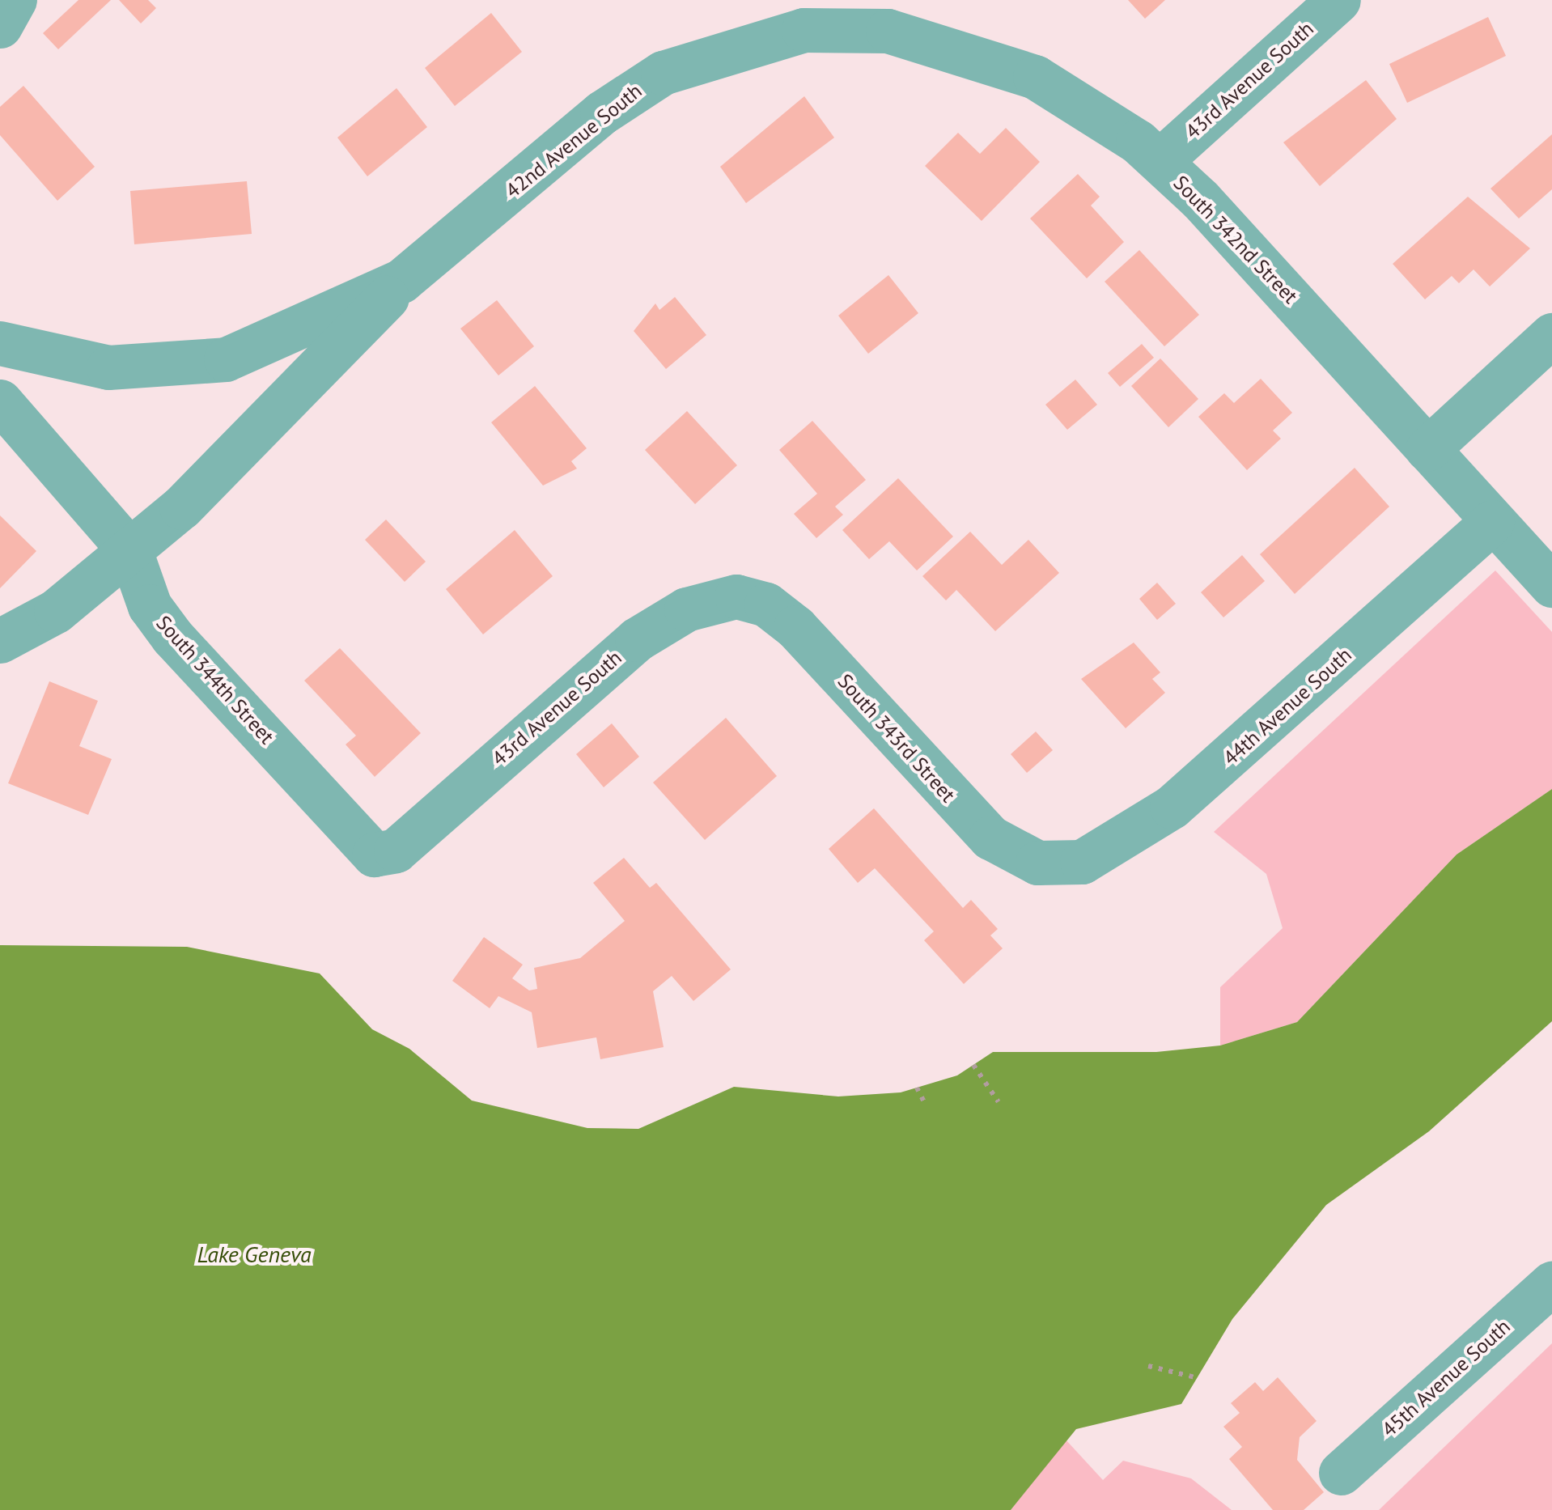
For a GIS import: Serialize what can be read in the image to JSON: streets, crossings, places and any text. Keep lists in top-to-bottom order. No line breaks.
{"streets":{"street":["43rd Avenue South","42nd Avenue South","South 342nd Street","South 344th Street","44th Avenue South","South 343rd Street","45th Avenue South"]},"crossings":[["43rd Avenue South","South 342nd Street"],["43rd Avenue South","South 344th Street"],["43rd Avenue South","South 343rd Street"],["42nd Avenue South","South 342nd Street"],["42nd Avenue South","South 344th Street"],["South 342nd Street","44th Avenue South"],["44th Avenue South","South 343rd Street"]],"water":["Lake Geneva"]}
